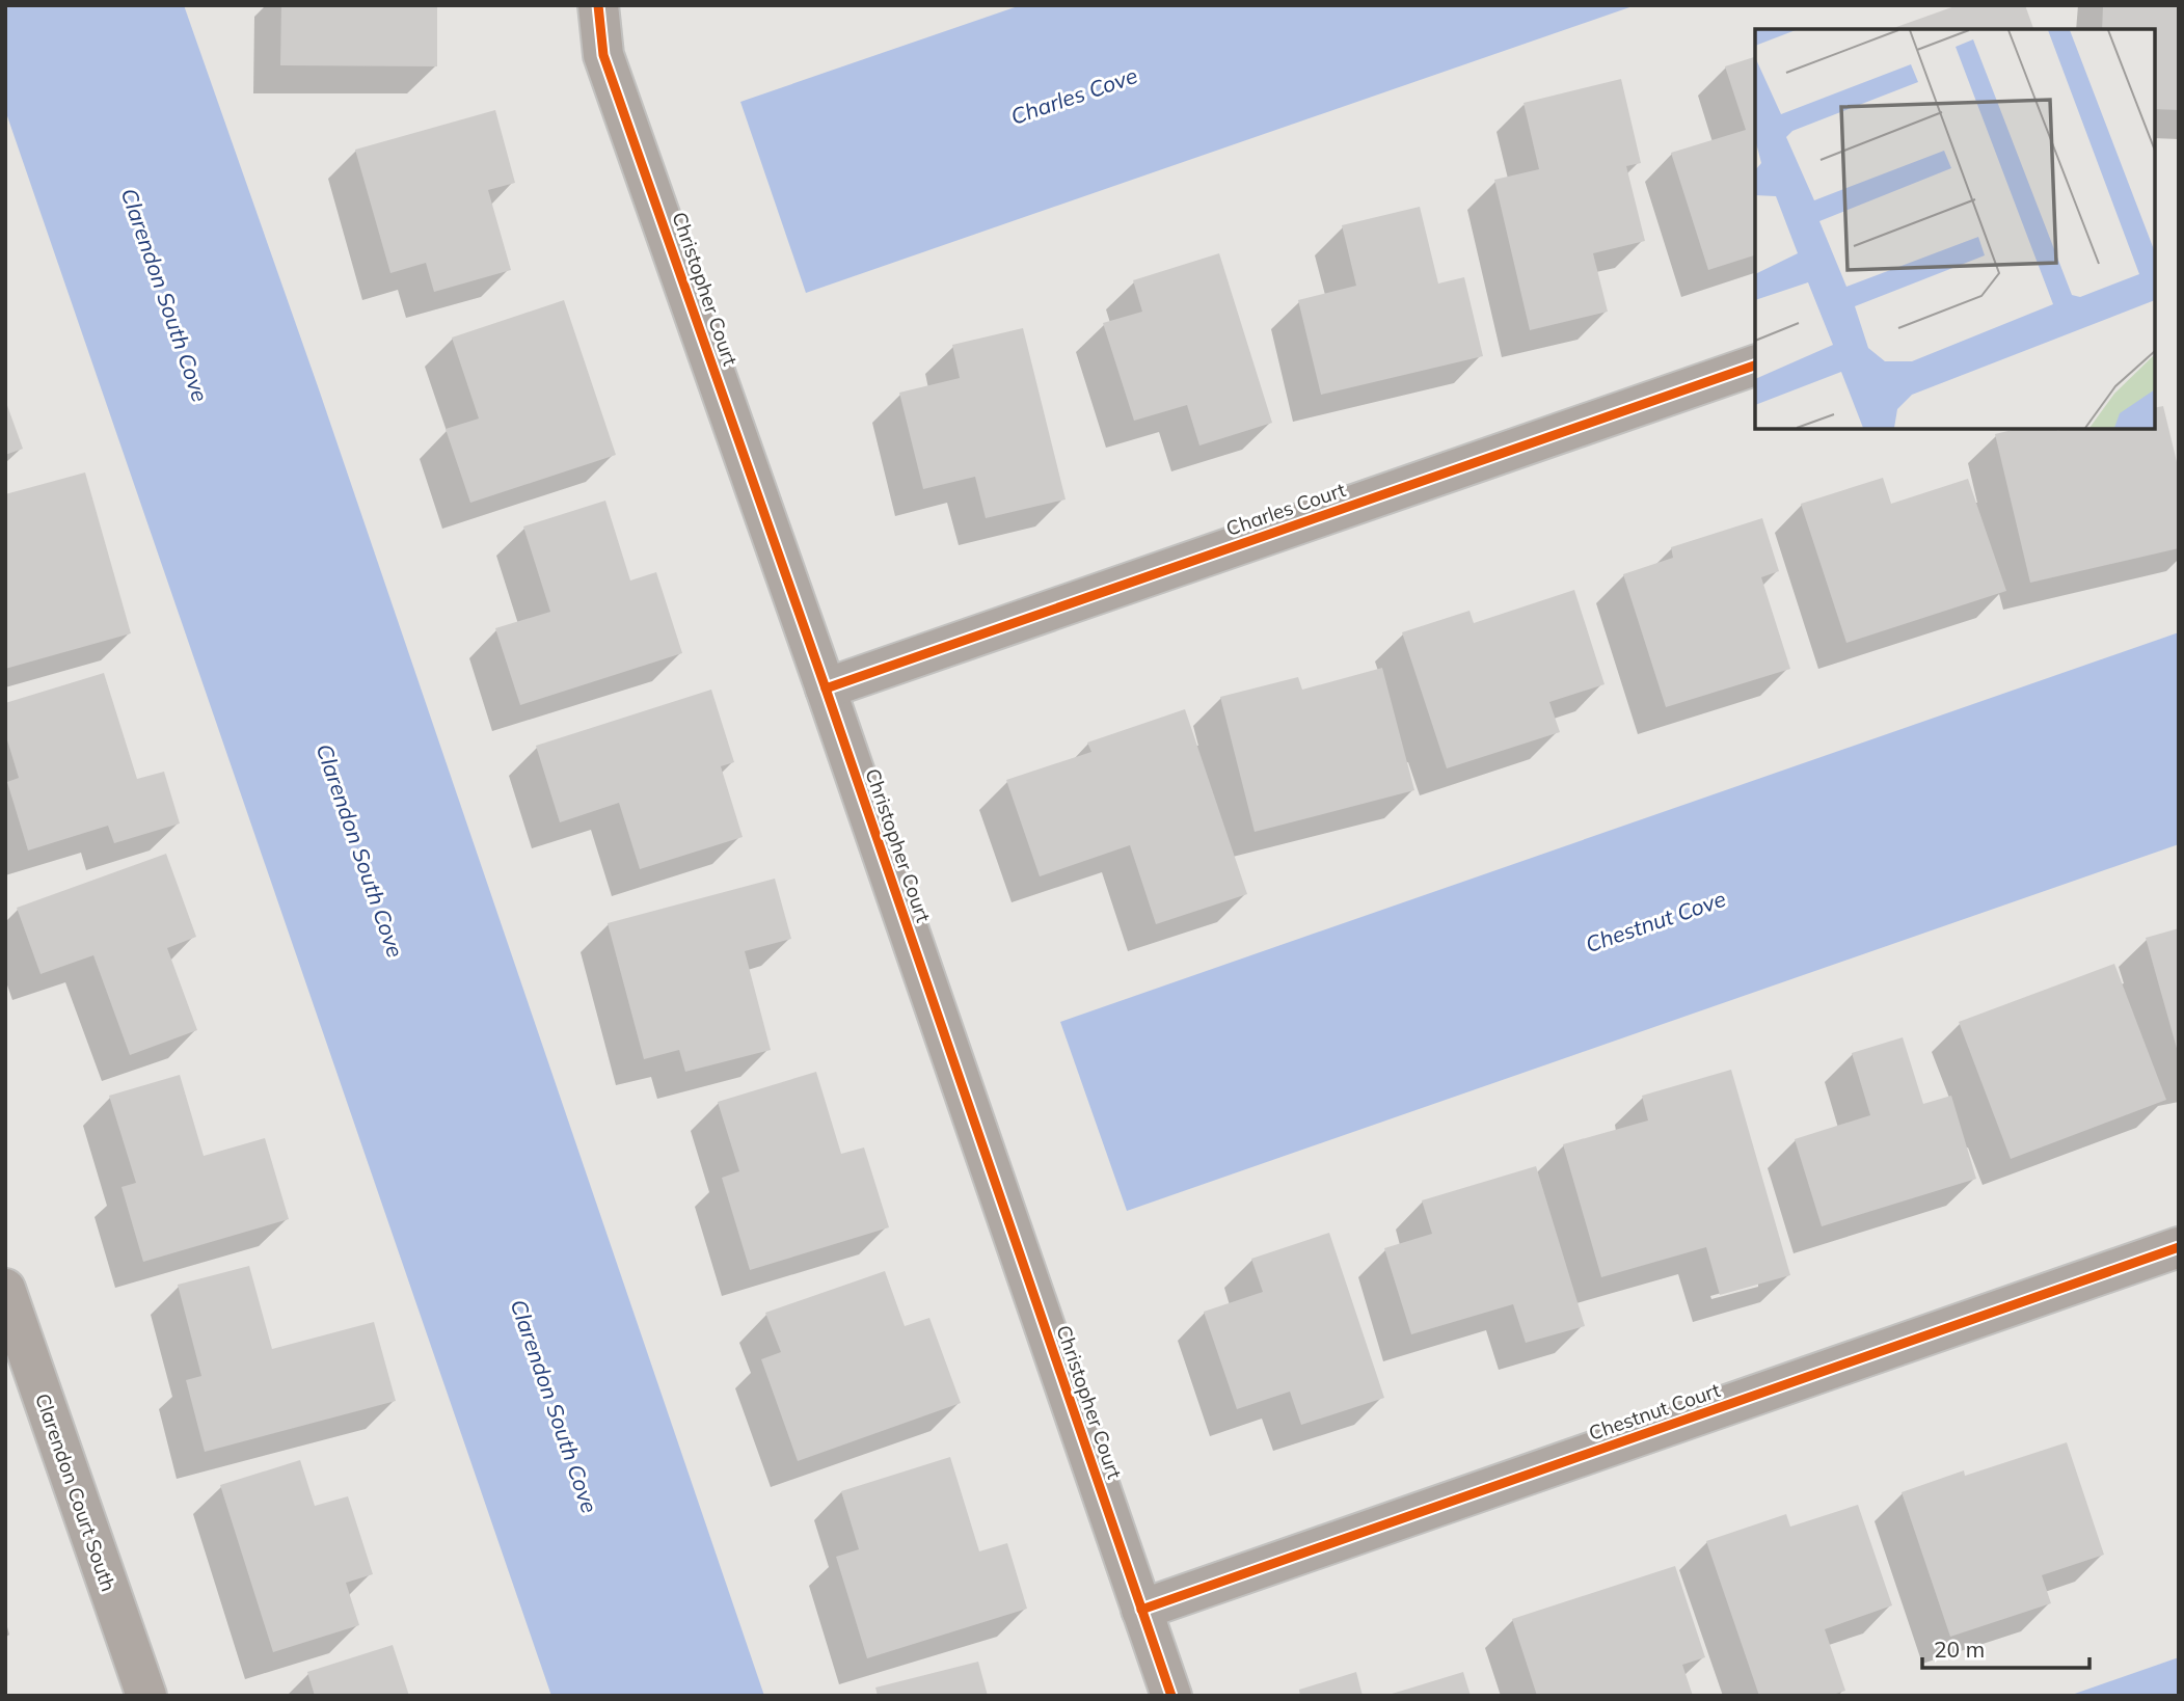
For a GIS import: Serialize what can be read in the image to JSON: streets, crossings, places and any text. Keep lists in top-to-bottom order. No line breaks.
{"streets":{"street":["Christopher Court","Charles Court","Chestnut Court","Clarendon Court South"]},"crossings":[["Christopher Court","Charles Court"],["Christopher Court","Chestnut Court"]],"water":["Charles Cove","Clarendon South Cove","Chestnut Cove"],"scale_bar":"20 m"}
